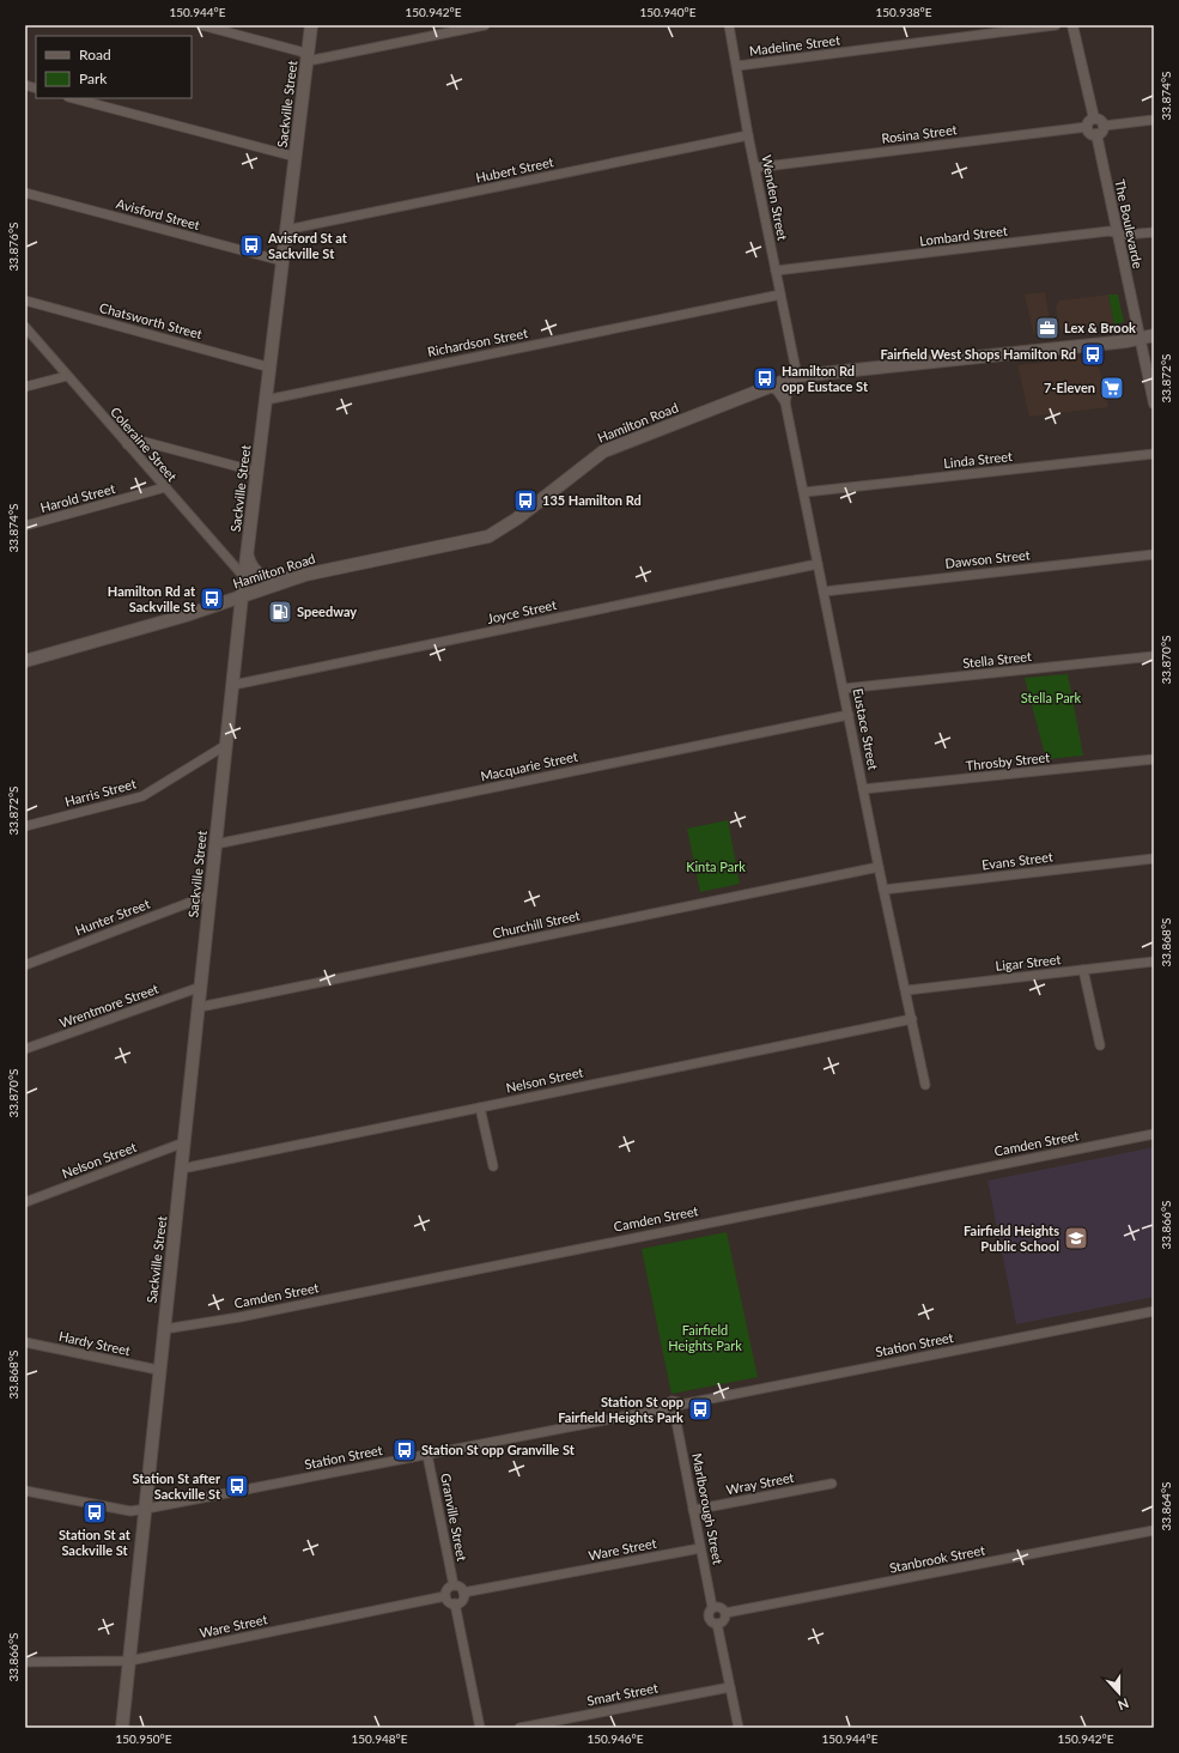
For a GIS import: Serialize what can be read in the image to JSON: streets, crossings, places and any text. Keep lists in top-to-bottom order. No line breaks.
{"streets":{"main road":["Sackville Street","Hamilton Road"],"street":["Madeline Street","Rosina Street","Hubert Street","Wenden Street","Avisford Street","The Boulevarde","Lombard Street","Chatsworth Street","Richardson Street","Coleraine Street","Linda Street","Harold Street","Dawson Street","Joyce Street","Stella Street","Eustace Street","Throsby Street","Macquarie Street","Harris Street","Evans Street","Hunter Street","Churchill Street","Ligar Street","Wrentmore Street","Nelson Street","Camden Street","Hardy Street","Station Street","Wray Street","Marlborough Street","Granville Street","Ware Street","Stanbrook Street","Smart Street"]},"crossings":[["Madeline Street","Wenden Street"],["Sackville Street","Hubert Street"],["Sackville Street","Avisford Street"],["Sackville Street","Chatsworth Street"],["Sackville Street","Richardson Street"],["Sackville Street","Hamilton Road"],["Sackville Street","Coleraine Street"],["Sackville Street","Joyce Street"],["Sackville Street","Macquarie Street"],["Sackville Street","Harris Street"],["Sackville Street","Hunter Street"],["Sackville Street","Churchill Street"],["Sackville Street","Wrentmore Street"],["Sackville Street","Nelson Street"],["Sackville Street","Camden Street"],["Sackville Street","Hardy Street"],["Sackville Street","Station Street"],["Sackville Street","Ware Street"],["Rosina Street","Wenden Street"],["Rosina Street","The Boulevarde"],["Hubert Street","Wenden Street"],["Wenden Street","Lombard Street"],["Wenden Street","Richardson Street"],["Wenden Street","Hamilton Road"],["The Boulevarde","Lombard Street"],["The Boulevarde","Hamilton Road"],["Coleraine Street","Harold Street"],["Linda Street","Eustace Street"],["Dawson Street","Eustace Street"],["Joyce Street","Eustace Street"],["Stella Street","Eustace Street"],["Eustace Street","Throsby Street"],["Eustace Street","Macquarie Street"],["Eustace Street","Evans Street"],["Eustace Street","Churchill Street"],["Eustace Street","Ligar Street"],["Eustace Street","Nelson Street"],["Station Street","Marlborough Street"],["Station Street","Granville Street"],["Wray Street","Marlborough Street"],["Marlborough Street","Ware Street"],["Marlborough Street","Stanbrook Street"],["Granville Street","Ware Street"]],"parks":["Stella Park","Kinta Park","Fairfield Heights Park"],"places":{"bus stop":["Avisford St at Sackville St","Fairfield West Shops Hamilton Rd","Hamilton Rd opp Eustace St","135 Hamilton Rd","Hamilton Rd at Sackville St","Station St opp Fairfield Heights Park","Station St opp Granville St","Station St after Sackville St","Station St at Sackville St"],"office":["Lex & Brook"],"supermarket":["7-Eleven"],"fuel station":["Speedway"],"school or university":["Fairfield Heights Public School"]},"legend":["Road","Park"],"north":"bottom","coordinates":["150.944°E","150.942°E","150.940°E","150.938°E","33.874°S","33.876°S","33.872°S","33.870°S","33.868°S","33.866°S","33.864°S","150.950°E","150.948°E","150.946°E"]}
